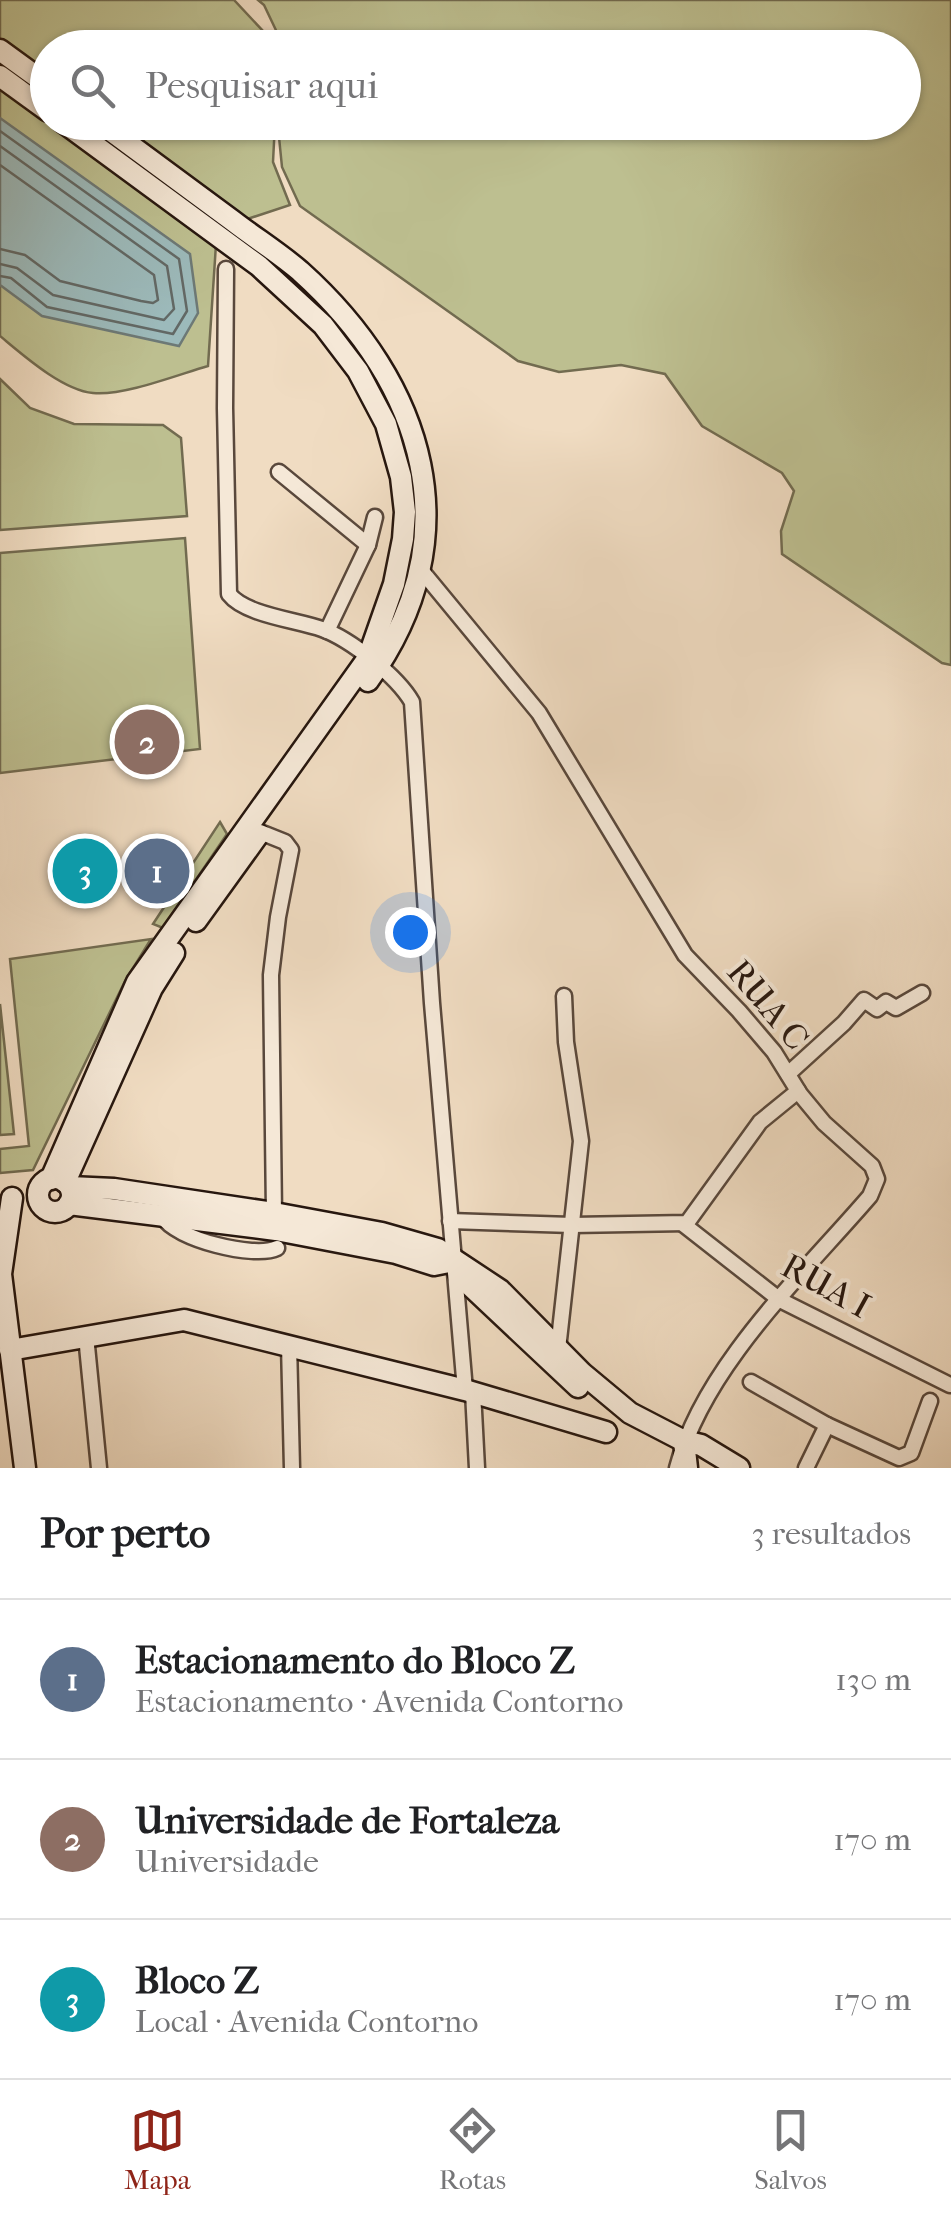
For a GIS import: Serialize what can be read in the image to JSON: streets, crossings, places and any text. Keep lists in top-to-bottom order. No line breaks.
{"streets":{"street":["RUA C","RUA I"]},"crossings":[["RUA C","RUA I"]],"page":{"search":"Pesquisar aqui","pins":["2","1","3"],"heading":["Por perto","3 resultados"],"list":[{"mark":"1","name":"Estacionamento do Bloco Z","note":"Estacionamento · Avenida Contorno","value":"130 m"},{"mark":"2","name":"Universidade de Fortaleza","note":"Universidade","value":"170 m"},{"mark":"3","name":"Bloco Z","note":"Local · Avenida Contorno","value":"170 m"}],"nav":["Mapa","Rotas","Salvos"]}}
